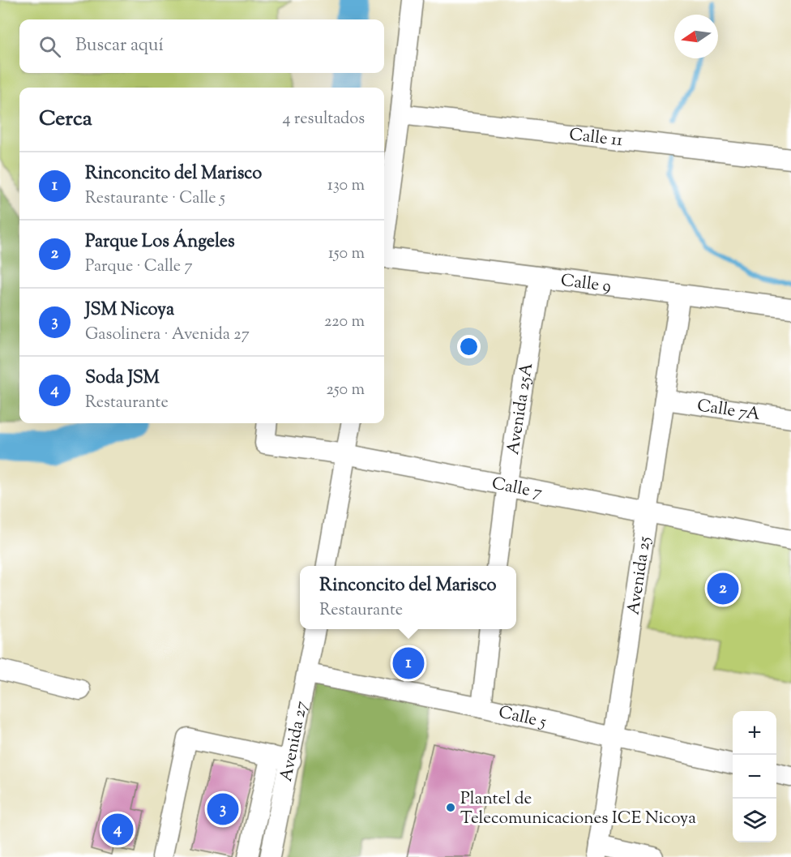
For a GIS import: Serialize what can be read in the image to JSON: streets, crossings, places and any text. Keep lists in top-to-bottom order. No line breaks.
{"streets":{"street":["Calle 11","Calle 9","Avenida 25A","Calle 7A","Calle 7","Avenida 25","Calle 5","Avenida 27"]},"crossings":[["Calle 9","Avenida 25A"],["Calle 9","Avenida 25"],["Avenida 25A","Calle 7"],["Calle 7A","Avenida 25"],["Calle 7","Avenida 25"],["Avenida 25","Calle 5"],["Calle 5","Avenida 27"]],"places":["Plantel de Telecomunicaciones ICE Nicoya"],"north":"left","page":{"search":"Buscar aquí","heading":["Cerca","4 resultados"],"list":[{"mark":"1","name":"Rinconcito del Marisco","note":"Restaurante · Calle 5","value":"130 m"},{"mark":"2","name":"Parque Los Ángeles","note":"Parque · Calle 7","value":"150 m"},{"mark":"3","name":"JSM Nicoya","note":"Gasolinera · Avenida 27","value":"220 m"},{"mark":"4","name":"Soda JSM","note":"Restaurante","value":"250 m"}],"popup":["Rinconcito del Marisco","Restaurante"],"pins":["2","1","3","4"],"map_buttons":["+","−"]}}
